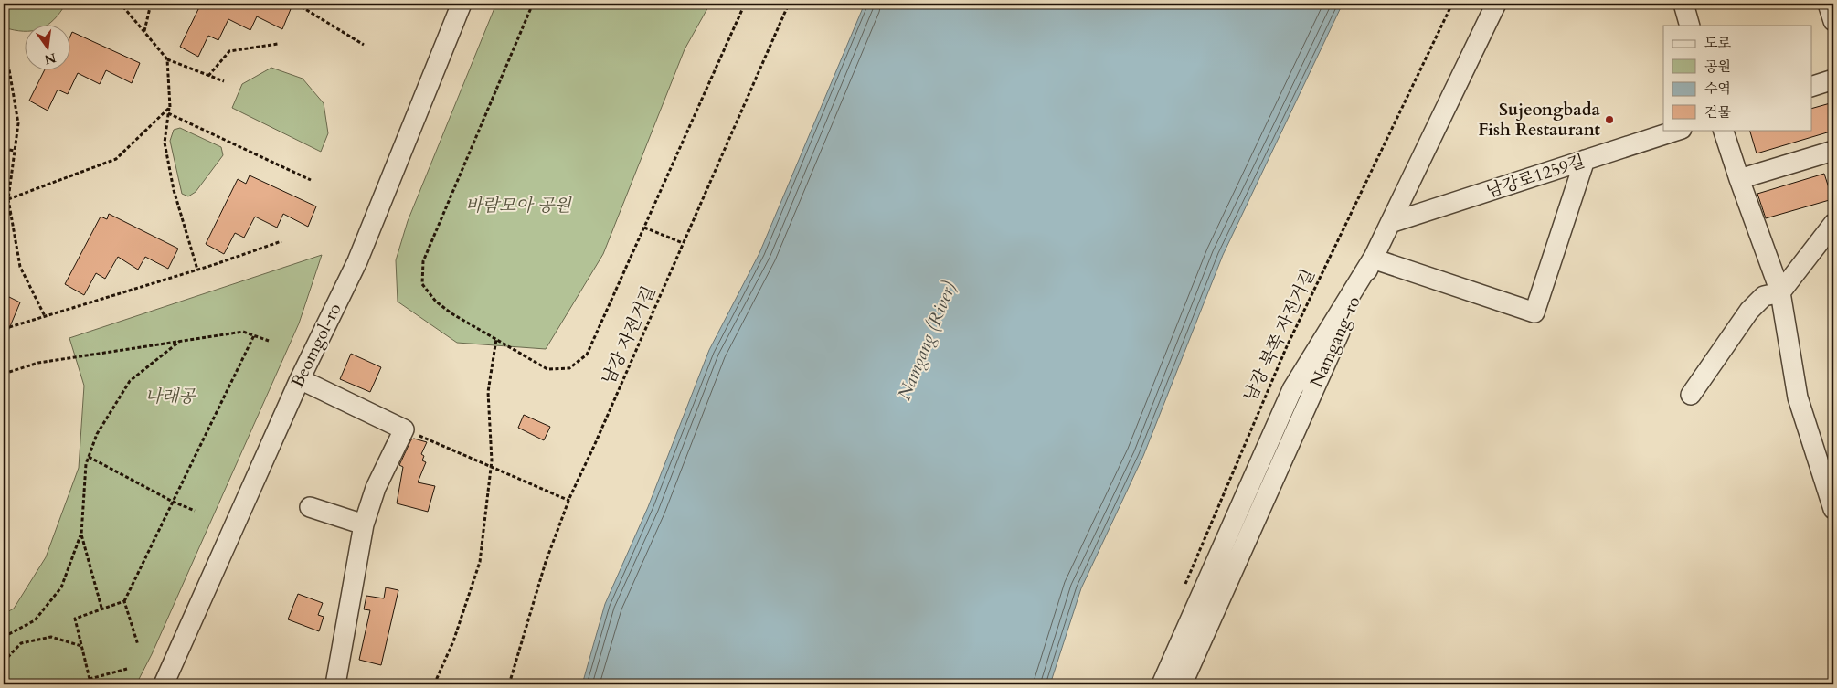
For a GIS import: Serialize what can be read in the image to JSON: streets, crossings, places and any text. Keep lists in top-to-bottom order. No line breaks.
{"streets":{"street":["남강로1259길","Namgang-ro","Beomgol-ro"],"path":["남강 자전거길","남강 북쪽 자전거길"]},"crossings":[["남강로1259길","Namgang-ro"]],"water":["Namgang (River)"],"parks":["바람모아 공원","나래공"],"places":["Sujeongbada Fish Restaurant"],"legend":["도로","공원","수역","건물"],"north":"bottom"}
